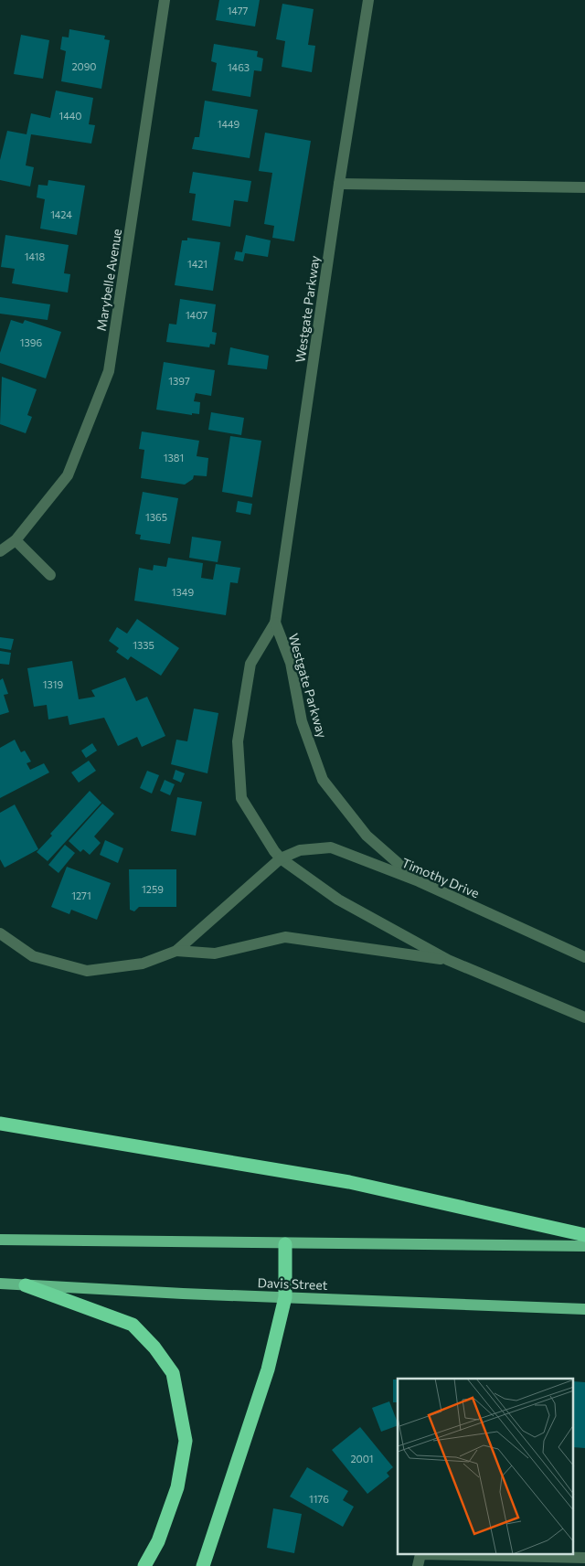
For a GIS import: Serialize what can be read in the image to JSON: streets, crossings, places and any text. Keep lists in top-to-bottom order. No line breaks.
{"streets":{"main road":["Davis Street"],"street":["Marybelle Avenue","Westgate Parkway","Timothy Drive"]},"crossings":[["Westgate Parkway","Timothy Drive"]],"house_numbers":["1477","2090","1463","1440","1449","1424","1418","1421","1407","1396","1397","1381","1365","1349","1335","1319","1259","1271","2001","1176"]}
